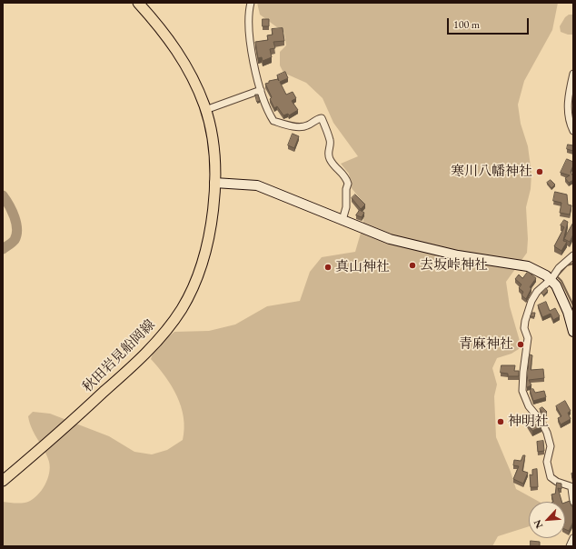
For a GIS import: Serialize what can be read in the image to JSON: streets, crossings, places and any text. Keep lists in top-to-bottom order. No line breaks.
{"streets":{"main road":["秋田岩見船岡線"]},"places":["寒川八幡神社","去坂峠神社","真山神社","青麻神社","神明社"],"scale_bar":"100 m","north":"bottom left"}
